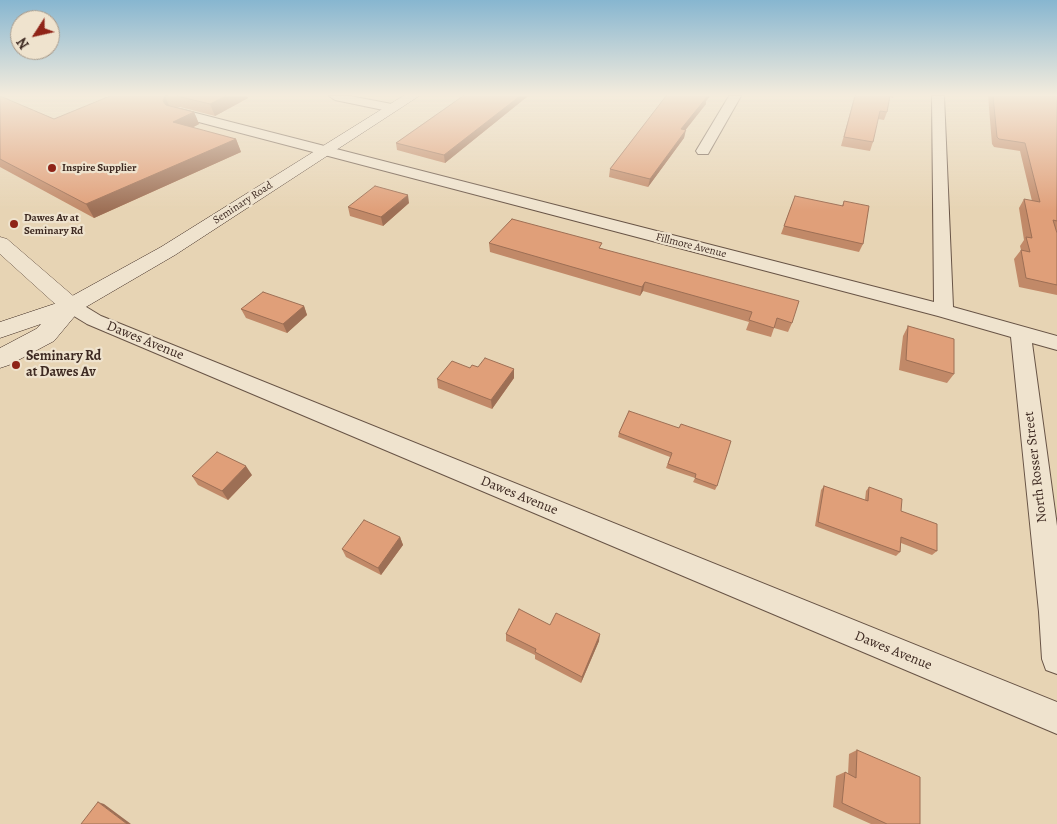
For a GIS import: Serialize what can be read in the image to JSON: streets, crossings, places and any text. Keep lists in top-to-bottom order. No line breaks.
{"streets":{"main road":["Seminary Road","Dawes Avenue"],"street":["Fillmore Avenue","North Rosser Street"]},"crossings":[["Seminary Road","Fillmore Avenue"],["Seminary Road","Dawes Avenue"],["Fillmore Avenue","North Rosser Street"]],"places":["Inspire Supplier","Dawes Av at Seminary Rd","Seminary Rd at Dawes Av"],"north":"bottom left"}
